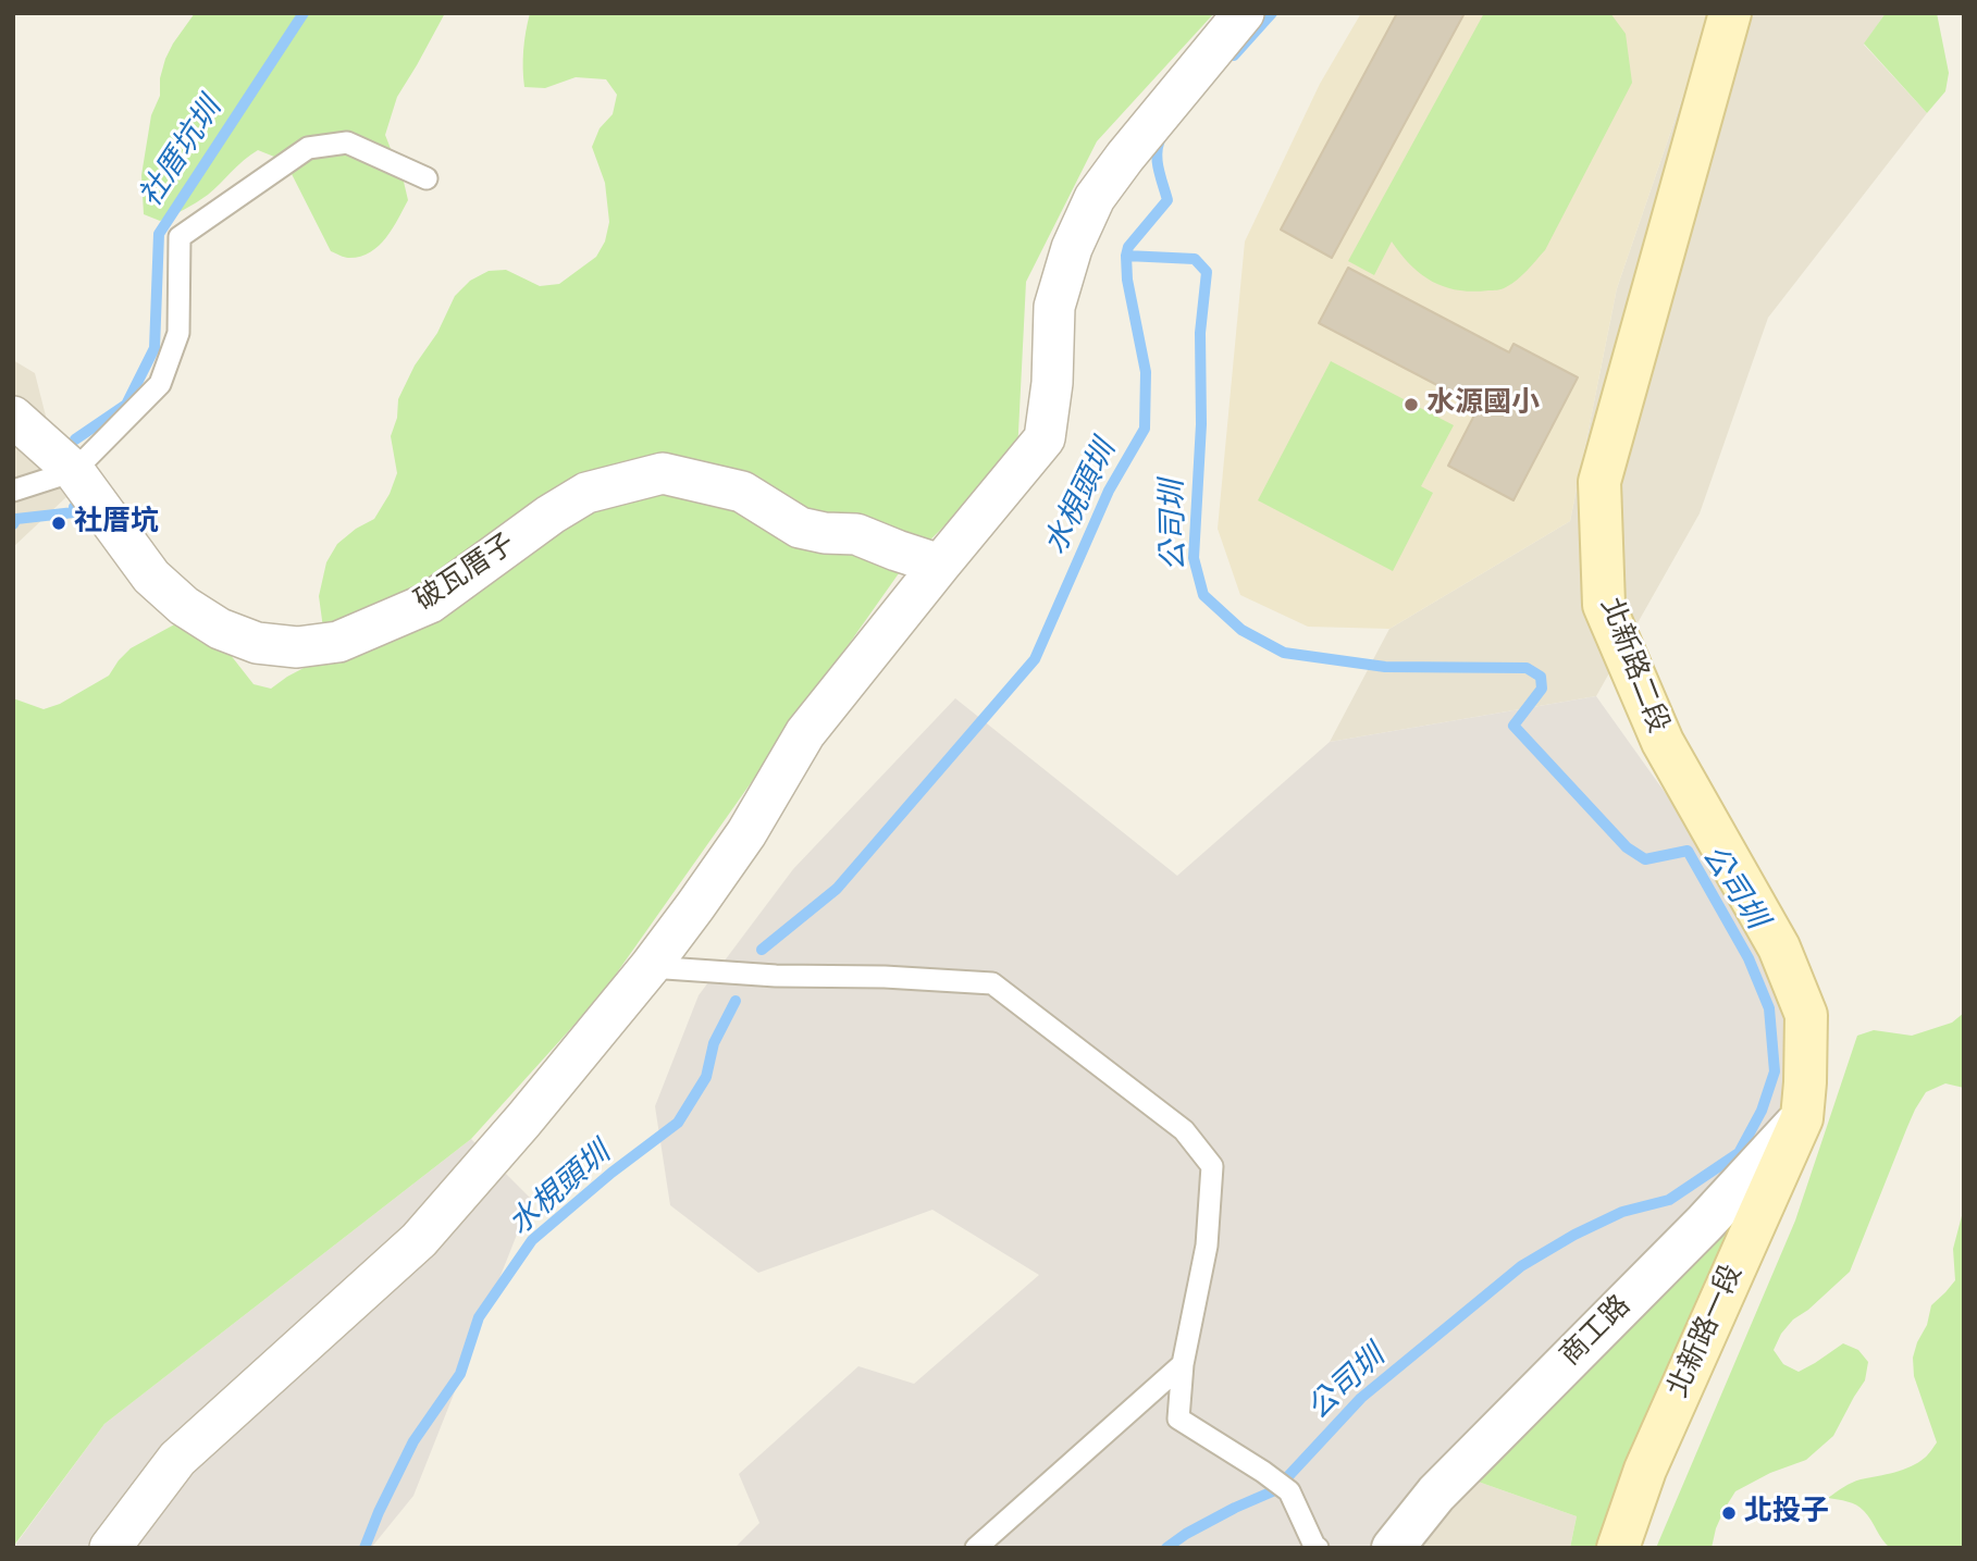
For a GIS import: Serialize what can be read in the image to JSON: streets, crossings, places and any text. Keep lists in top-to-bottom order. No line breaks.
{"streets":{"main road":["北新路二段","北新路一段"],"street":["破瓦厝子","商工路"]},"crossings":[["北新路二段","商工路"],["北新路二段","北新路一段"],["商工路","北新路一段"]],"water":["社厝坑圳","水梘頭圳","公司圳"],"places":["水源國小","社厝坑","北投子"]}
